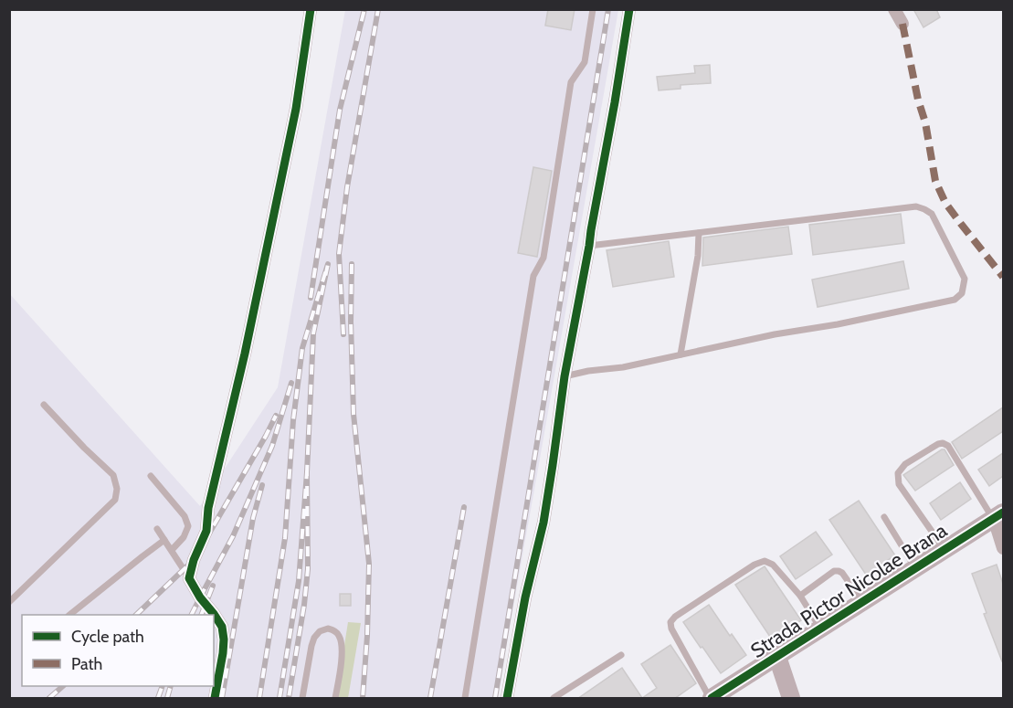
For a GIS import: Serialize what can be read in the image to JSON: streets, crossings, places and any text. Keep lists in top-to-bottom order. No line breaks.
{"streets":{"street":["Strada Pictor Nicolae Brana"]},"legend":["Cycle path","Path"]}
